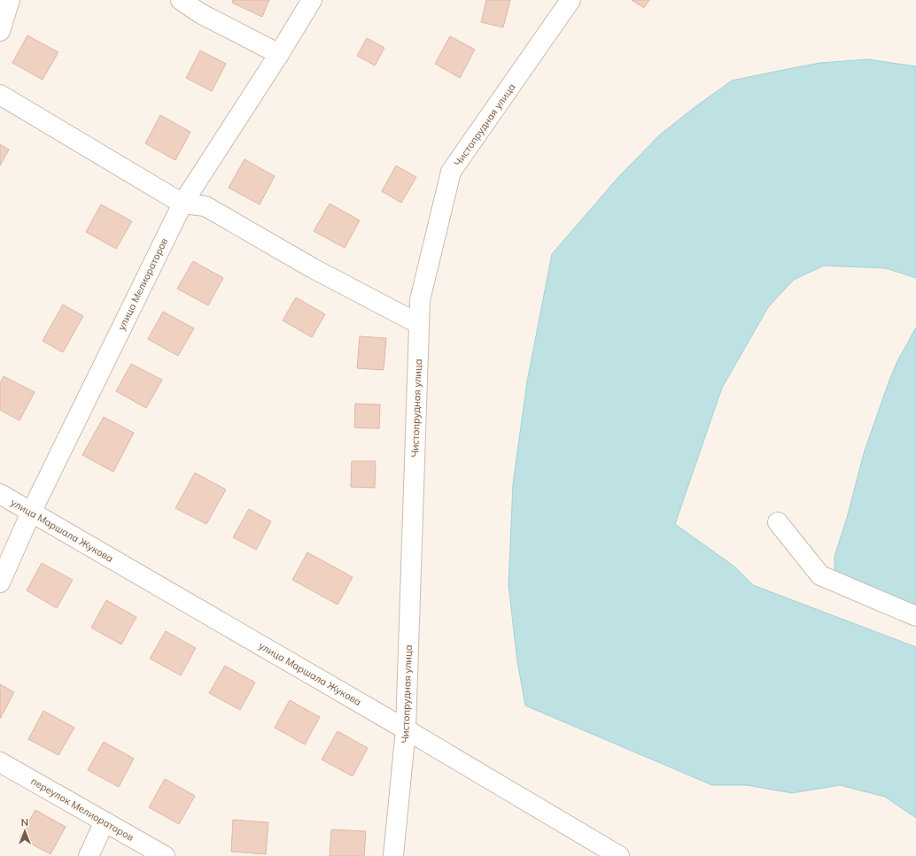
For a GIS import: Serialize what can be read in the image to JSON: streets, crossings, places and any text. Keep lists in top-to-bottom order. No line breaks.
{"streets":{"street":["Чистопрудная улица","улица Мелиораторов","улица Маршала Жукова","переулок Мелиораторов"]},"crossings":[["Чистопрудная улица","улица Маршала Жукова"],["улица Мелиораторов","улица Маршала Жукова"]],"north":"top"}
